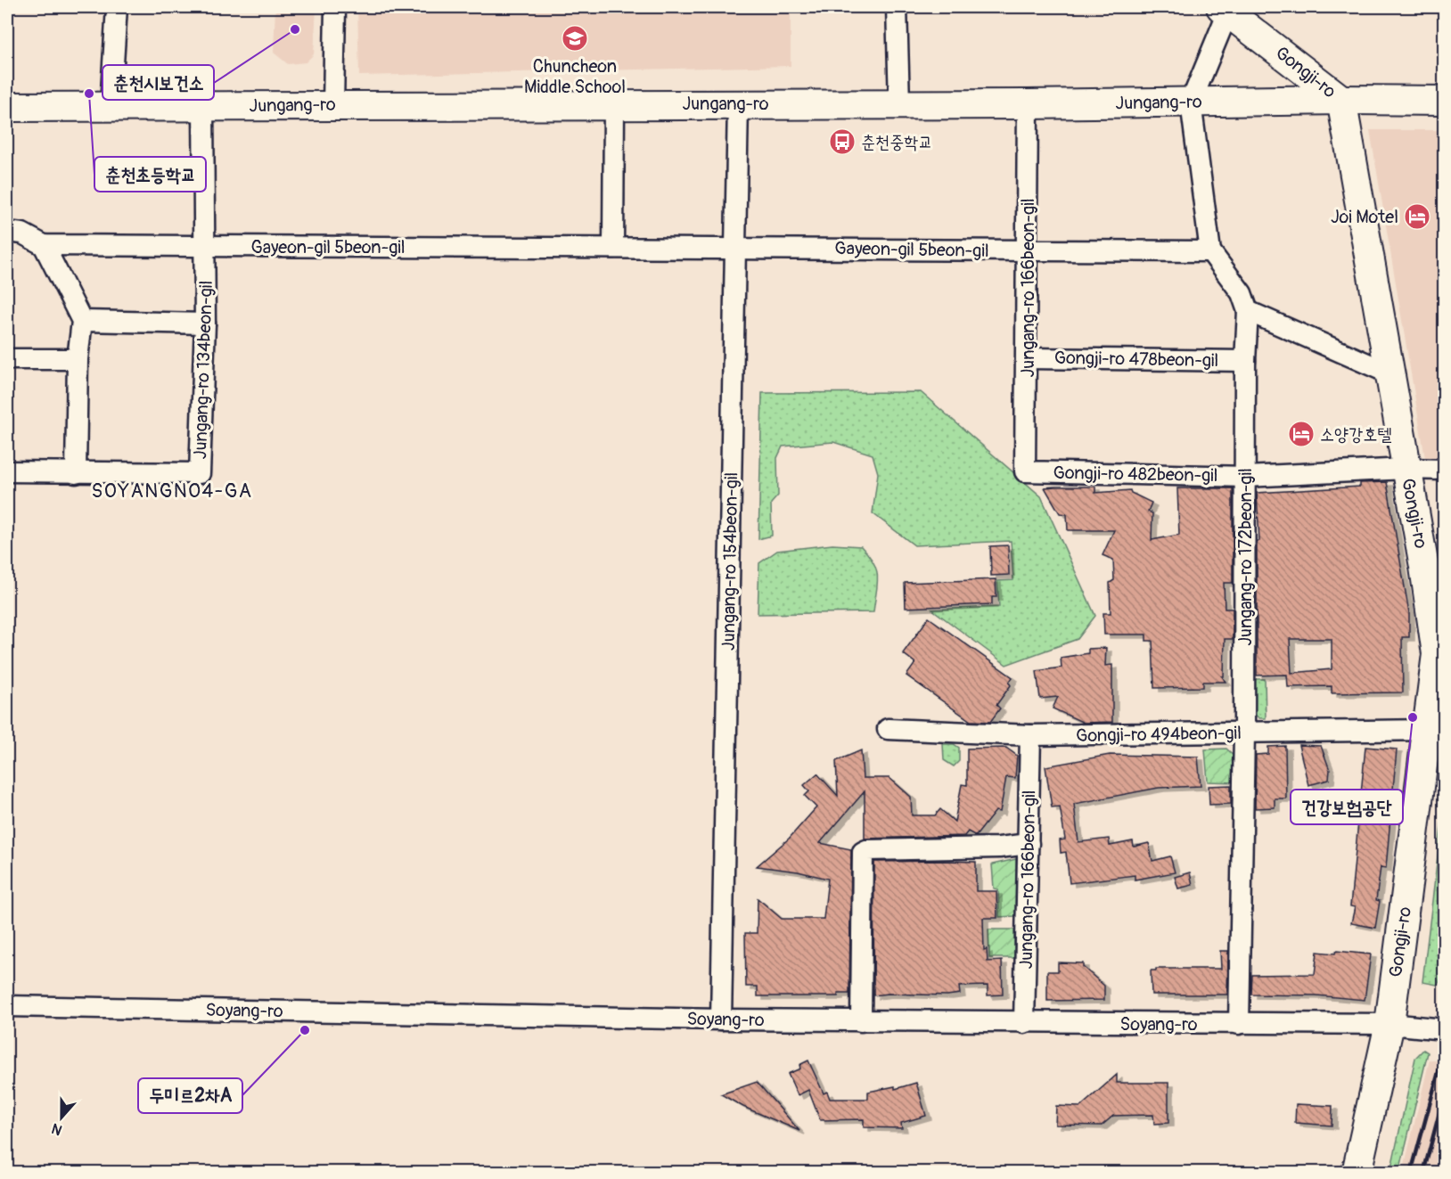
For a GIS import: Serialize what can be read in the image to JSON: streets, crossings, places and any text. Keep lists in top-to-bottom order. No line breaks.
{"streets":{"street":["Gongji-ro","Jungang-ro","Gayeon-gil 5beon-gil","Jungang-ro 166beon-gil","Gongji-ro 478beon-gil","Jungang-ro 134beon-gil","Gongji-ro 482beon-gil","Jungang-ro 172beon-gil","Jungang-ro 154beon-gil","Gongji-ro 494beon-gil","Soyang-ro"]},"crossings":[["Gongji-ro","Jungang-ro"],["Gongji-ro","Gongji-ro 482beon-gil"],["Gongji-ro","Gongji-ro 494beon-gil"],["Gongji-ro","Soyang-ro"],["Jungang-ro","Jungang-ro 166beon-gil"],["Jungang-ro","Jungang-ro 134beon-gil"],["Jungang-ro","Jungang-ro 172beon-gil"],["Jungang-ro","Jungang-ro 154beon-gil"],["Gayeon-gil 5beon-gil","Jungang-ro 166beon-gil"],["Gayeon-gil 5beon-gil","Jungang-ro 134beon-gil"],["Gayeon-gil 5beon-gil","Jungang-ro 172beon-gil"],["Gayeon-gil 5beon-gil","Jungang-ro 154beon-gil"],["Jungang-ro 166beon-gil","Gongji-ro 478beon-gil"],["Jungang-ro 166beon-gil","Gongji-ro 482beon-gil"],["Jungang-ro 166beon-gil","Gongji-ro 494beon-gil"],["Jungang-ro 166beon-gil","Soyang-ro"],["Gongji-ro 478beon-gil","Jungang-ro 172beon-gil"],["Gongji-ro 482beon-gil","Jungang-ro 172beon-gil"],["Jungang-ro 172beon-gil","Gongji-ro 494beon-gil"],["Jungang-ro 172beon-gil","Soyang-ro"],["Jungang-ro 154beon-gil","Soyang-ro"]],"districts":["SOYANGNO4-GA"],"places":{"other":["춘천시보건소","춘천초등학교","건강보험공단","두미르2차A"],"school or university":["Chuncheon Middle School"],"bus stop":["춘천중학교"],"hotel":["Joi Motel","소양강호텔"]},"north":"bottom"}
